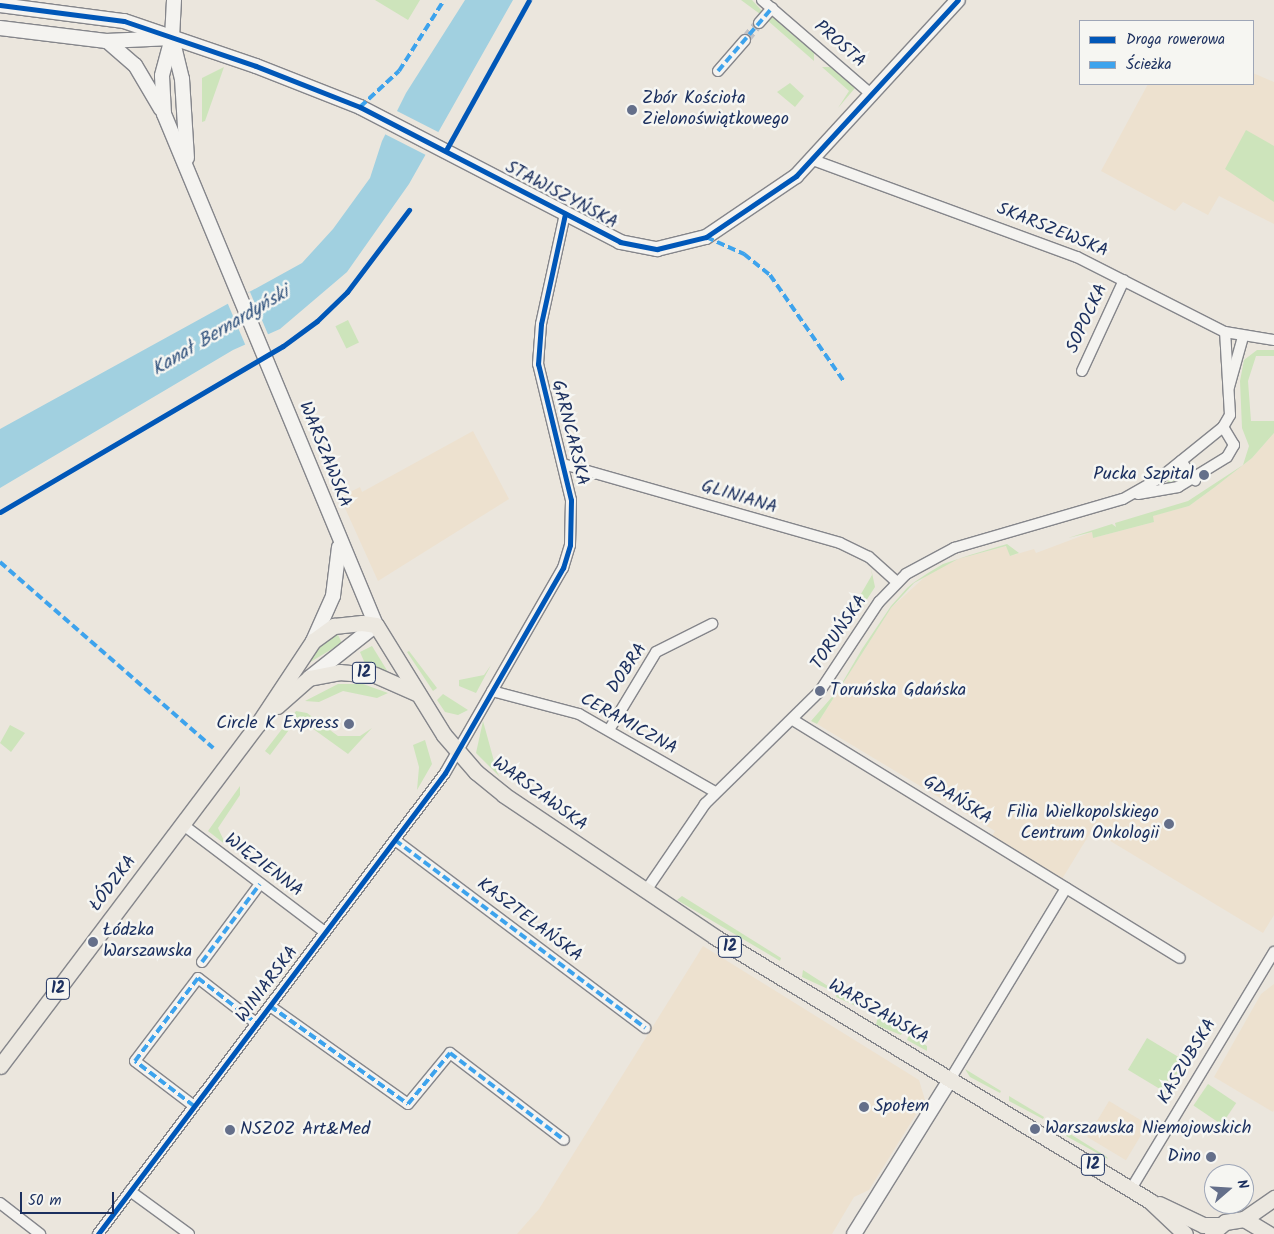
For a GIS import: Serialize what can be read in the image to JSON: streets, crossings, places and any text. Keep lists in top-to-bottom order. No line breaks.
{"streets":{"main road":["WARSZAWSKA","12","ŁÓDZKA"],"street":["PROSTA","STAWISZYŃSKA","SKARSZEWSKA","SOPOCKA","GARNCARSKA","GLINIANA","TORUŃSKA","DOBRA","CERAMICZNA","GDAŃSKA","WIĘZIENNA","KASZTELAŃSKA","WINIARSKA","KASZUBSKA"]},"crossings":[["PROSTA","STAWISZYŃSKA"],["STAWISZYŃSKA","SKARSZEWSKA"],["STAWISZYŃSKA","GARNCARSKA"],["STAWISZYŃSKA","WARSZAWSKA"],["SKARSZEWSKA","SOPOCKA"],["GARNCARSKA","WARSZAWSKA"],["GARNCARSKA","GLINIANA"],["GARNCARSKA","CERAMICZNA"],["GARNCARSKA","WINIARSKA"],["WARSZAWSKA","TORUŃSKA"],["WARSZAWSKA","12"],["WARSZAWSKA","WINIARSKA"],["WARSZAWSKA","KASZUBSKA"],["GLINIANA","TORUŃSKA"],["TORUŃSKA","CERAMICZNA"],["TORUŃSKA","GDAŃSKA"],["DOBRA","CERAMICZNA"],["12","ŁÓDZKA"],["WIĘZIENNA","ŁÓDZKA"],["WIĘZIENNA","WINIARSKA"],["KASZTELAŃSKA","WINIARSKA"]],"water":["Kanał Bernardyński"],"places":["Zbór Kościoła Zielonoświątkowego","Pucka Szpital","Toruńska Gdańska","Circle K Express","Filia Wielkopolskiego Centrum Onkologii","Łódzka Warszawska","Społem","Warszawska Niemojowskich","NSZOZ Art&Med","Dino"],"legend":["Droga rowerowa","Ścieżka"],"scale_bar":"50 m","north":"right"}
